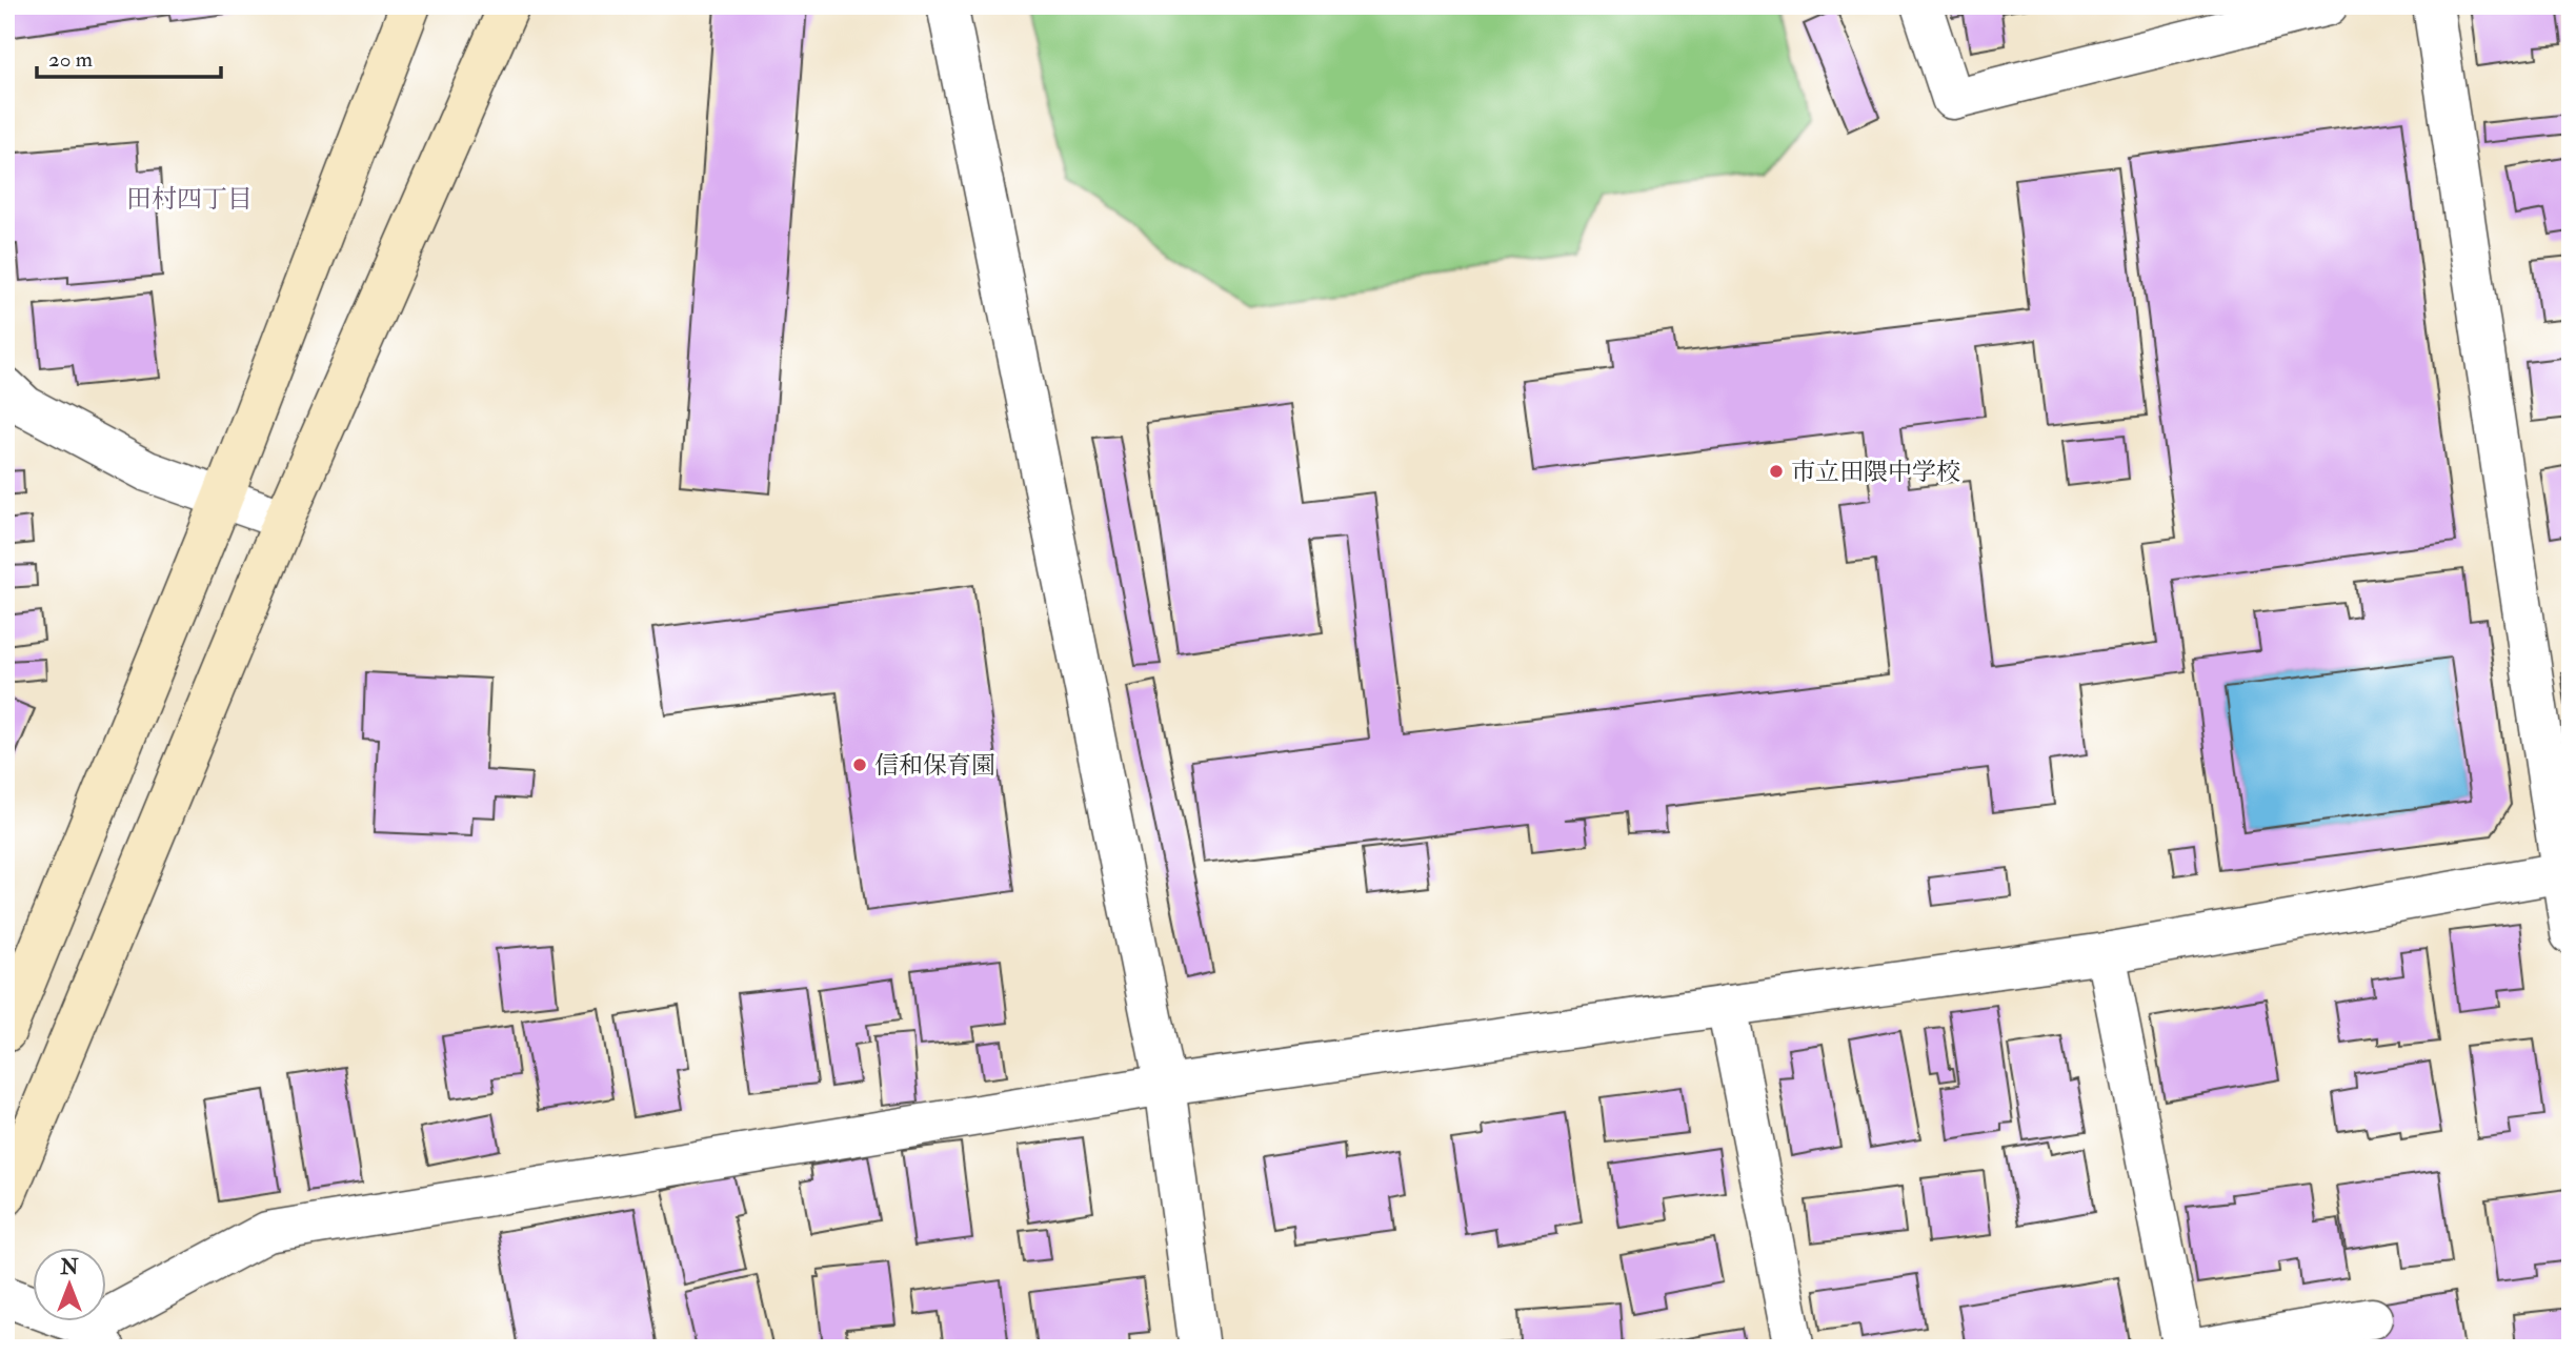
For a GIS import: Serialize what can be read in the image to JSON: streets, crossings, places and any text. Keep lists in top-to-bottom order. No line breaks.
{"districts":["田村四丁目"],"places":["市立田隈中学校","信和保育園"],"scale_bar":"20 m","north":"top"}
